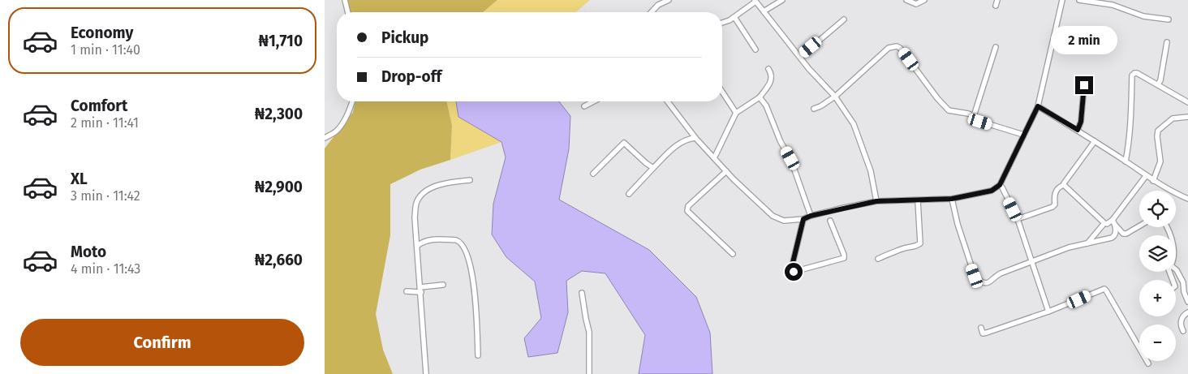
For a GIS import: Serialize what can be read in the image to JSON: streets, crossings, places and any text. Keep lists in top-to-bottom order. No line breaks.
{"page":{"list":[{"name":"Economy","note":"1 min · 11:40","value":"₦1,710"},{"name":"Comfort","note":"2 min · 11:41","value":"₦2,300"},{"name":"XL","note":"3 min · 11:42","value":"₦2,900"},{"name":"Moto","note":"4 min · 11:43","value":"₦2,660"}],"banner":["Pickup","Drop-off"],"bubble":"2 min","map_buttons":["+","−"],"buttons":"Confirm"}}
